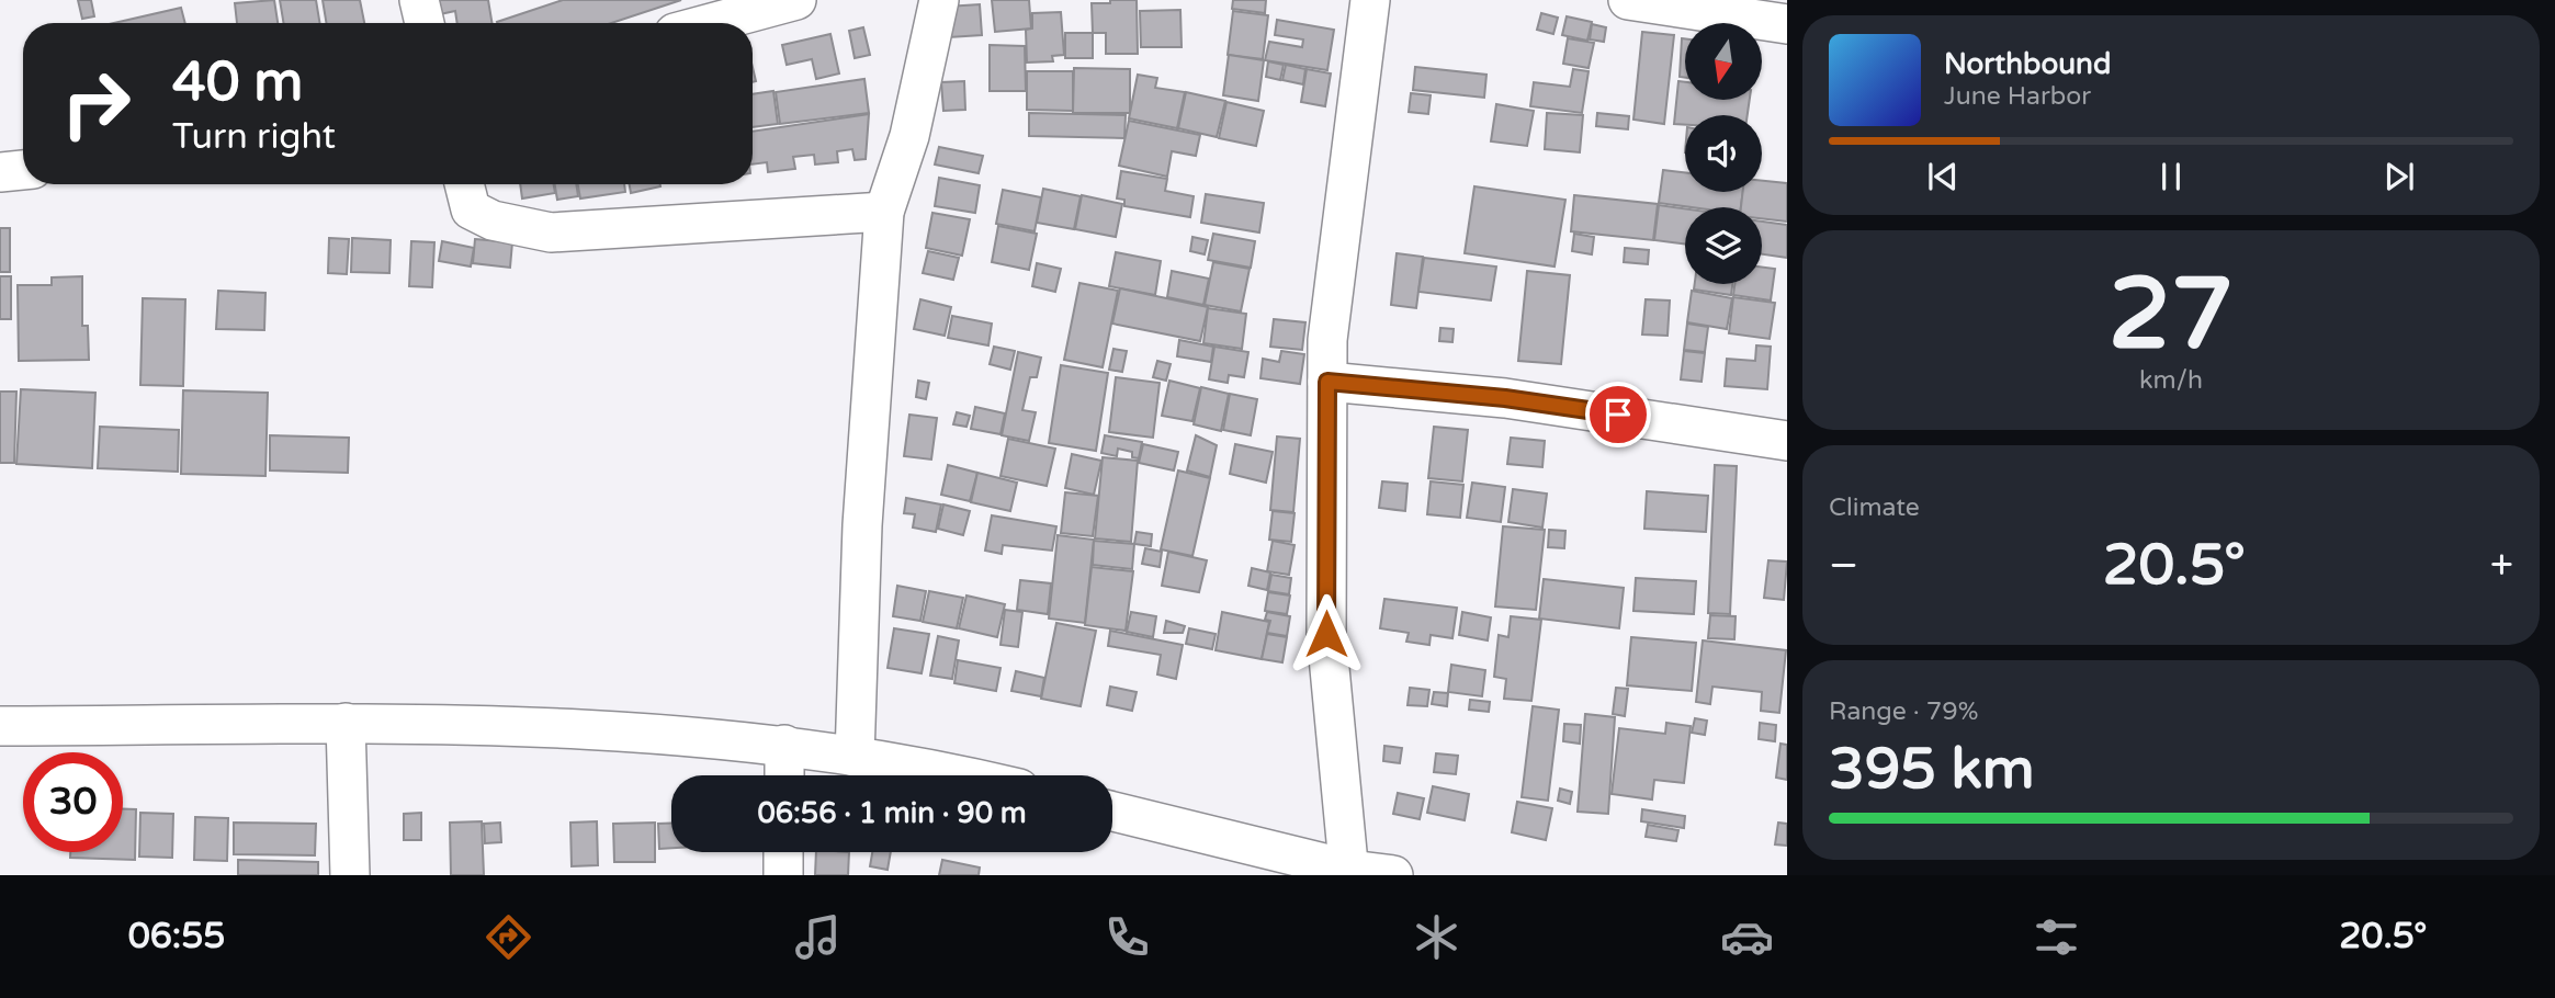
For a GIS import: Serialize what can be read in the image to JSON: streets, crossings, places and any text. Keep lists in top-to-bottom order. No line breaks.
{"north":"bottom","page":{"turn":["40 m","Turn right"],"song":["Northbound","June Harbor"],"tile":[["27","km/h"],"Climate",["Range · 79%","395 km"]],"heat":["−","20.5°","+"],"limit":"30","trip":"06:56 · 1 min · 90 m","tabs":["06:55","20.5°"]}}
